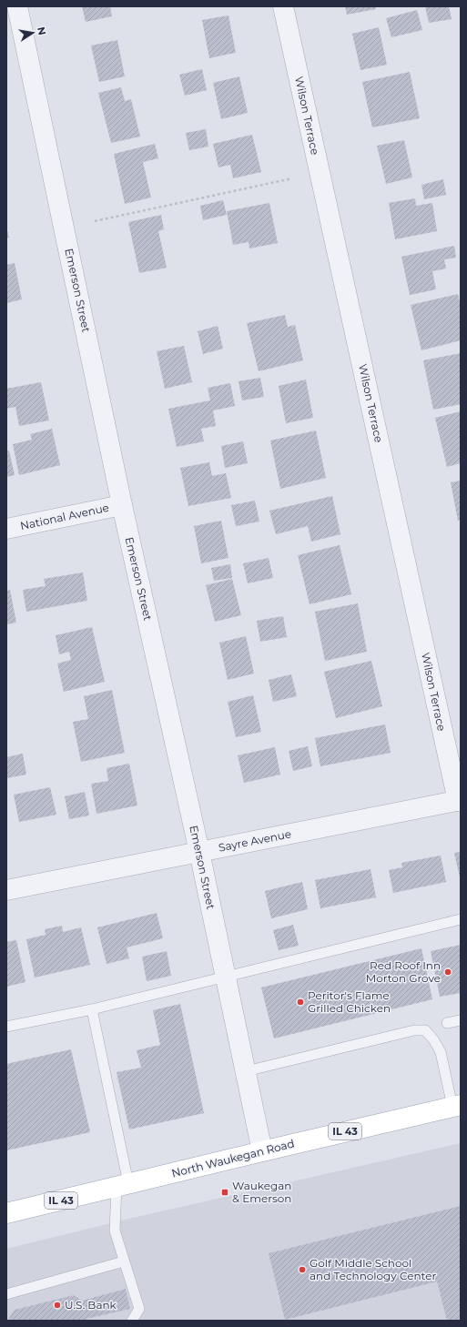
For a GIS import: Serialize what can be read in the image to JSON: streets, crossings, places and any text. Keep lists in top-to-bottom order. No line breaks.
{"streets":{"main road":["IL 43","North Waukegan Road"],"street":["Wilson Terrace","Emerson Street","National Avenue","Sayre Avenue"]},"crossings":[["Wilson Terrace","Sayre Avenue"],["Emerson Street","National Avenue"],["Emerson Street","Sayre Avenue"],["Emerson Street","North Waukegan Road"]],"places":{"other":["Red Roof Inn Morton Grove","Peritor's Flame Grilled Chicken","Golf Middle School and Technology Center","U.S. Bank"],"transit":["Waukegan & Emerson"]},"north":"right"}
